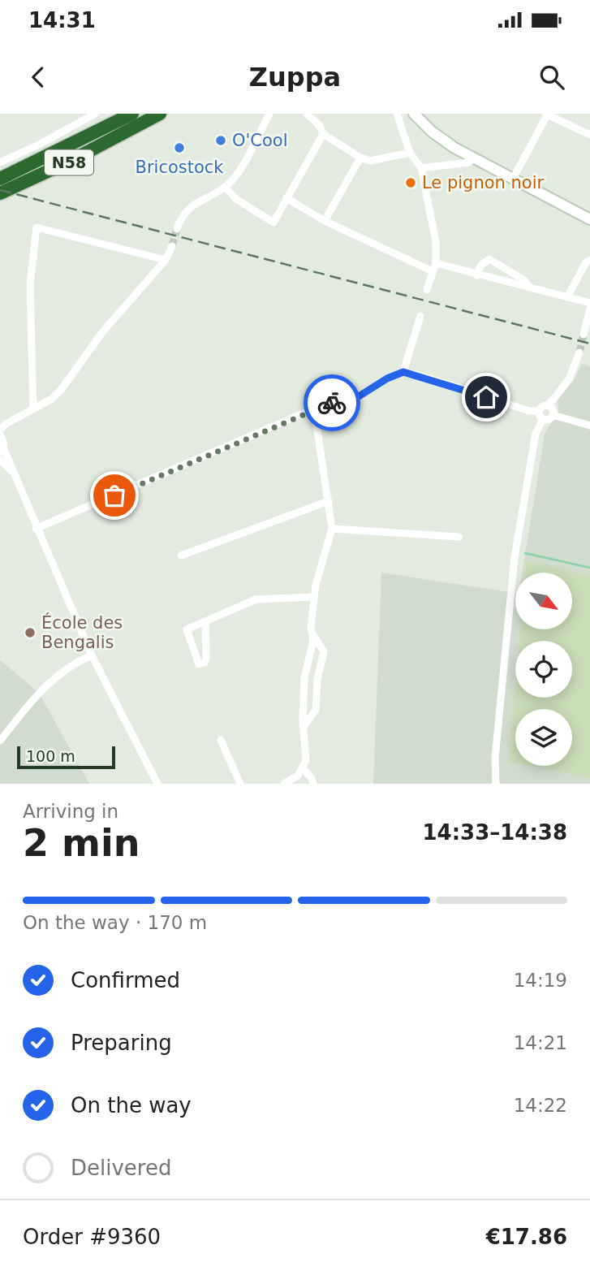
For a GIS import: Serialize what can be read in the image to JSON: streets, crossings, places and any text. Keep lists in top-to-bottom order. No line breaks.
{"streets":{"highway":["N58"]},"places":["O'Cool","Bricostock","Le pignon noir","École des Bengalis"],"scale_bar":"100 m","north":"bottom right","page":{"status":"14:31","header":"Zuppa","scale":"100 m","heading":["2 min","Arriving in","14:33–14:38"],"panel":["Order #9360","€17.86"],"bar":"On the way · 170 m","list":[["Confirmed","14:19"],["Preparing","14:21"],["On the way","14:22"],"Delivered"]}}
